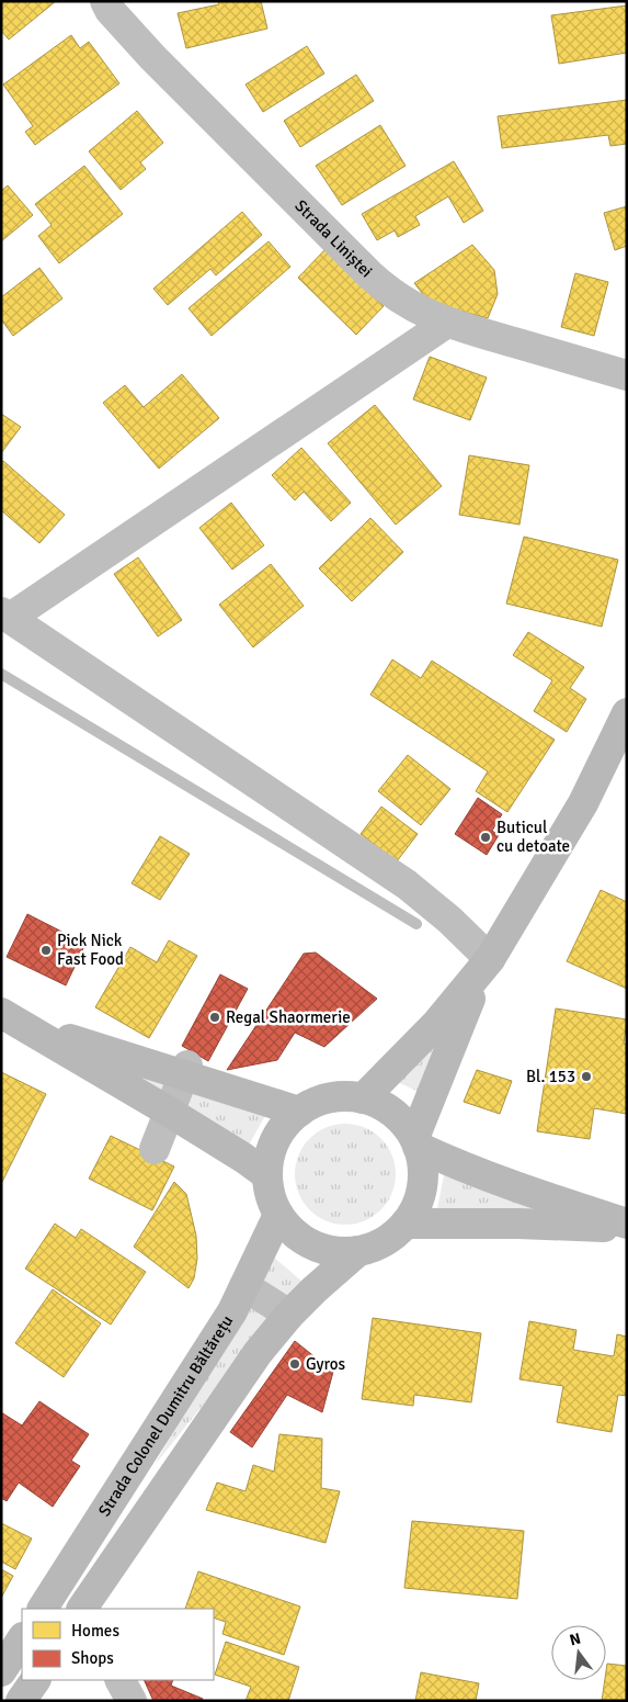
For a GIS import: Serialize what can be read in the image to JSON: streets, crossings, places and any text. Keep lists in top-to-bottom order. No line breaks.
{"streets":{"main road":["Strada Colonel Dumitru Băltărețu"],"street":["Strada Liniștei"]},"places":["Buticul cu detoate","Pick Nick Fast Food","Regal Shaormerie","Bl. 153","Gyros"],"legend":["Homes","Shops"],"north":"top"}
